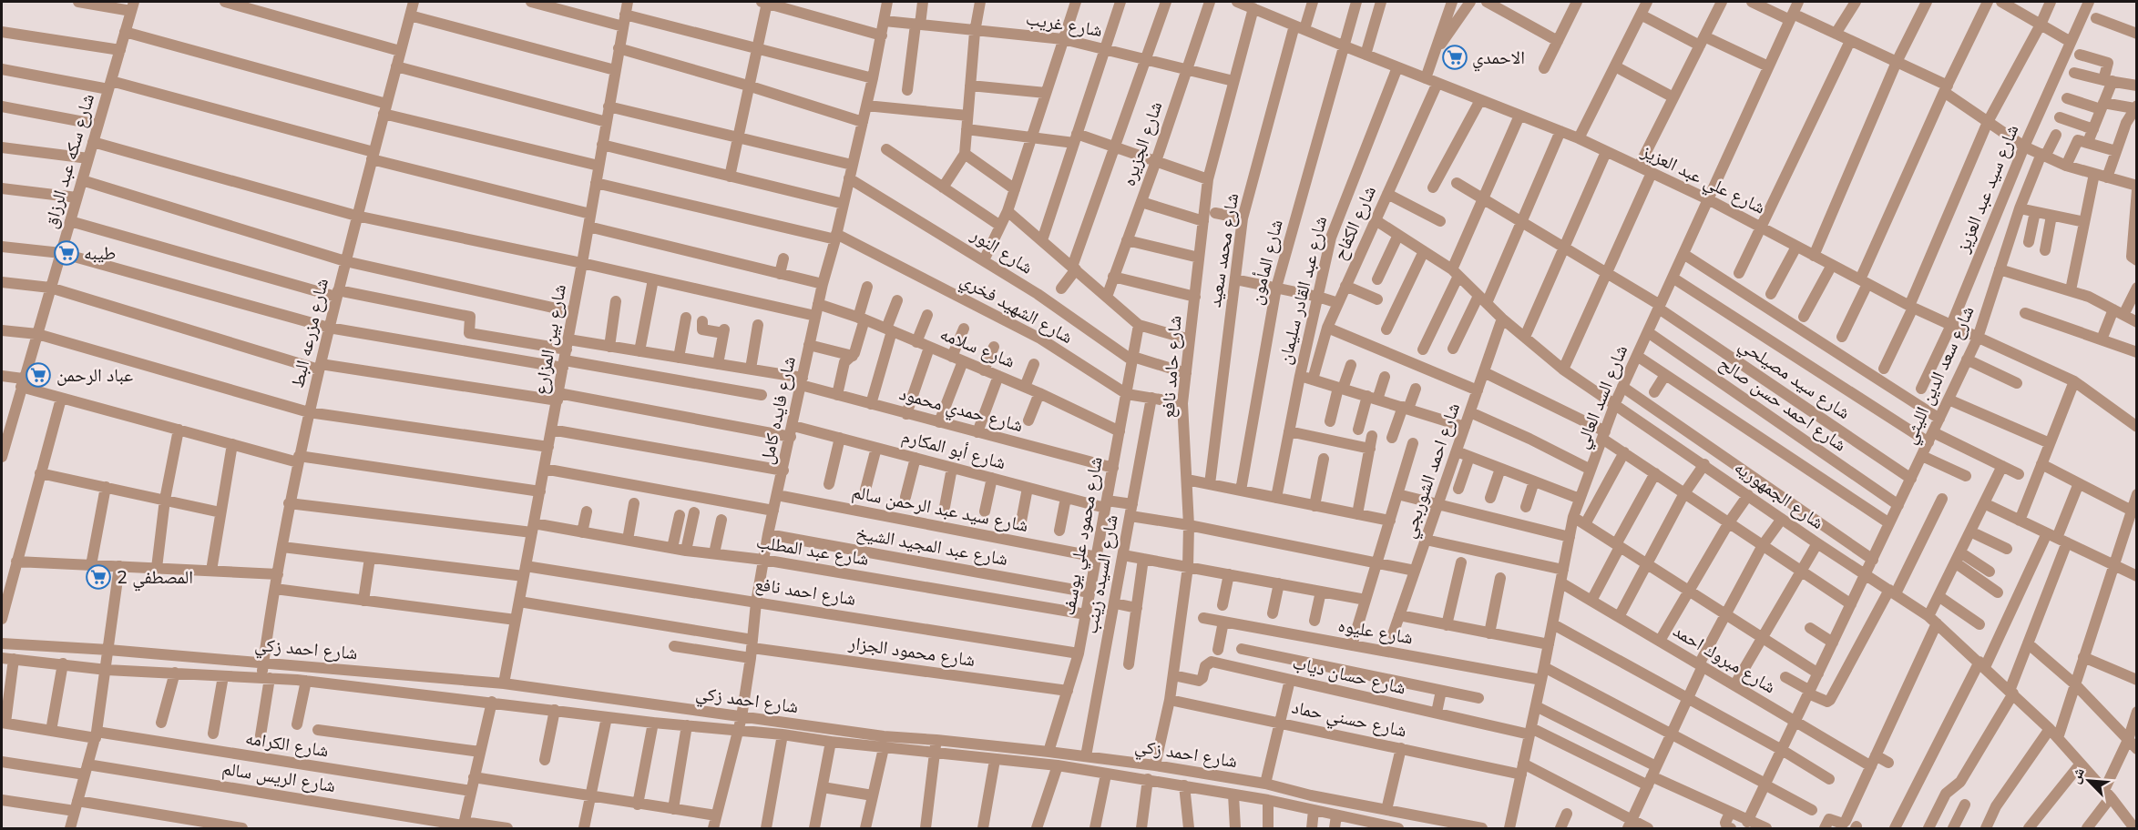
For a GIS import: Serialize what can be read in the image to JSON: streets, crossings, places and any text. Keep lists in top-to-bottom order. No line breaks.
{"streets":{"street":["شارع غريب","شارع الجزيره","شارع سكه عبد الرزاق","شارع علي عبد العزيز","شارع سيد عبد العزيز","شارع الكفاح","شارع محمد سعيد","شارع النور","شارع المأمون","شارع عبد القادر سليمان","شارع الشهيد فخري","شارع مزرعه البط","شارع بين المزارع","شارع سلامه","شارع حامد نافع","شارع سعد الدين الليثي","شارع سيد مصيلحي","شارع السد العالي","شارع احمد حسن صالح","شارع حمدي محمود","شارع فايده كامل","شارع أبو المكارم","شارع احمد الشوربجي","شارع الجمهوريه","شارع سيد عبد الرحمن سالم","شارع محمود علي يوسف","شارع عبد المجيد الشيخ","شارع عبد المطلب","شارع السيده زينب","شارع احمد نافع","شارع عليوه","شارع احمد زكي","شارع محمود الجزار","شارع مبروك احمد","شارع حسان دياب","شارع حسني حماد","شارع الكرامه","شارع الريس سالم"]},"crossings":[["شارع غريب","شارع الجزيره"],["شارع غريب","شارع حامد نافع"],["شارع غريب","شارع فايده كامل"],["شارع سكه عبد الرزاق","شارع سلامه"],["شارع سكه عبد الرزاق","شارع أبو المكارم"],["شارع علي عبد العزيز","شارع سيد عبد العزيز"],["شارع علي عبد العزيز","شارع الكفاح"],["شارع علي عبد العزيز","شارع محمد سعيد"],["شارع علي عبد العزيز","شارع المأمون"],["شارع علي عبد العزيز","شارع عبد القادر سليمان"],["شارع علي عبد العزيز","شارع حامد نافع"],["شارع علي عبد العزيز","شارع سعد الدين الليثي"],["شارع علي عبد العزيز","شارع السد العالي"],["شارع الكفاح","شارع الجمهوريه"],["شارع النور","شارع حامد نافع"],["شارع النور","شارع فايده كامل"],["شارع النور","شارع محمود علي يوسف"],["شارع الشهيد فخري","شارع بين المزارع"],["شارع الشهيد فخري","شارع حامد نافع"],["شارع الشهيد فخري","شارع فايده كامل"],["شارع الشهيد فخري","شارع محمود علي يوسف"],["شارع الشهيد فخري","شارع السيده زينب"],["شارع مزرعه البط","شارع سلامه"],["شارع مزرعه البط","شارع أبو المكارم"],["شارع مزرعه البط","شارع عبد المطلب"],["شارع مزرعه البط","شارع احمد نافع"],["شارع مزرعه البط","شارع احمد زكي"],["شارع بين المزارع","شارع سلامه"],["شارع بين المزارع","شارع حمدي محمود"],["شارع بين المزارع","شارع أبو المكارم"],["شارع بين المزارع","شارع عبد المطلب"],["شارع بين المزارع","شارع احمد نافع"],["شارع بين المزارع","شارع احمد زكي"],["شارع سلامه","شارع فايده كامل"],["شارع سلامه","شارع محمود علي يوسف"],["شارع حامد نافع","شارع أبو المكارم"],["شارع حامد نافع","شارع احمد زكي"],["شارع حامد نافع","شارع حسان دياب"],["شارع حامد نافع","شارع حسني حماد"],["شارع سعد الدين الليثي","شارع سيد مصيلحي"],["شارع سعد الدين الليثي","شارع احمد حسن صالح"],["شارع سعد الدين الليثي","شارع الجمهوريه"],["شارع سعد الدين الليثي","شارع مبروك احمد"],["شارع سيد مصيلحي","شارع السد العالي"],["شارع السد العالي","شارع احمد حسن صالح"],["شارع السد العالي","شارع الجمهوريه"],["شارع السد العالي","شارع عليوه"],["شارع السد العالي","شارع مبروك احمد"],["شارع السد العالي","شارع حسان دياب"],["شارع السد العالي","شارع حسني حماد"],["شارع حمدي محمود","شارع فايده كامل"],["شارع حمدي محمود","شارع محمود علي يوسف"],["شارع فايده كامل","شارع أبو المكارم"],["شارع فايده كامل","شارع سيد عبد الرحمن سالم"],["شارع فايده كامل","شارع عبد المجيد الشيخ"],["شارع فايده كامل","شارع عبد المطلب"],["شارع فايده كامل","شارع احمد نافع"],["شارع فايده كامل","شارع احمد زكي"],["شارع فايده كامل","شارع محمود الجزار"],["شارع أبو المكارم","شارع احمد الشوربجي"],["شارع أبو المكارم","شارع محمود علي يوسف"],["شارع أبو المكارم","شارع السيده زينب"],["شارع احمد الشوربجي","شارع الجمهوريه"],["شارع سيد عبد الرحمن سالم","شارع محمود علي يوسف"],["شارع محمود علي يوسف","شارع عبد المجيد الشيخ"],["شارع محمود علي يوسف","شارع عبد المطلب"],["شارع محمود علي يوسف","شارع احمد نافع"],["شارع محمود علي يوسف","شارع احمد زكي"],["شارع محمود علي يوسف","شارع محمود الجزار"],["شارع السيده زينب","شارع احمد زكي"]],"places":{"supermarket":["الاحمدي","طيبه","عباد الرحمن","المصطفي 2"]},"north":"top left"}
